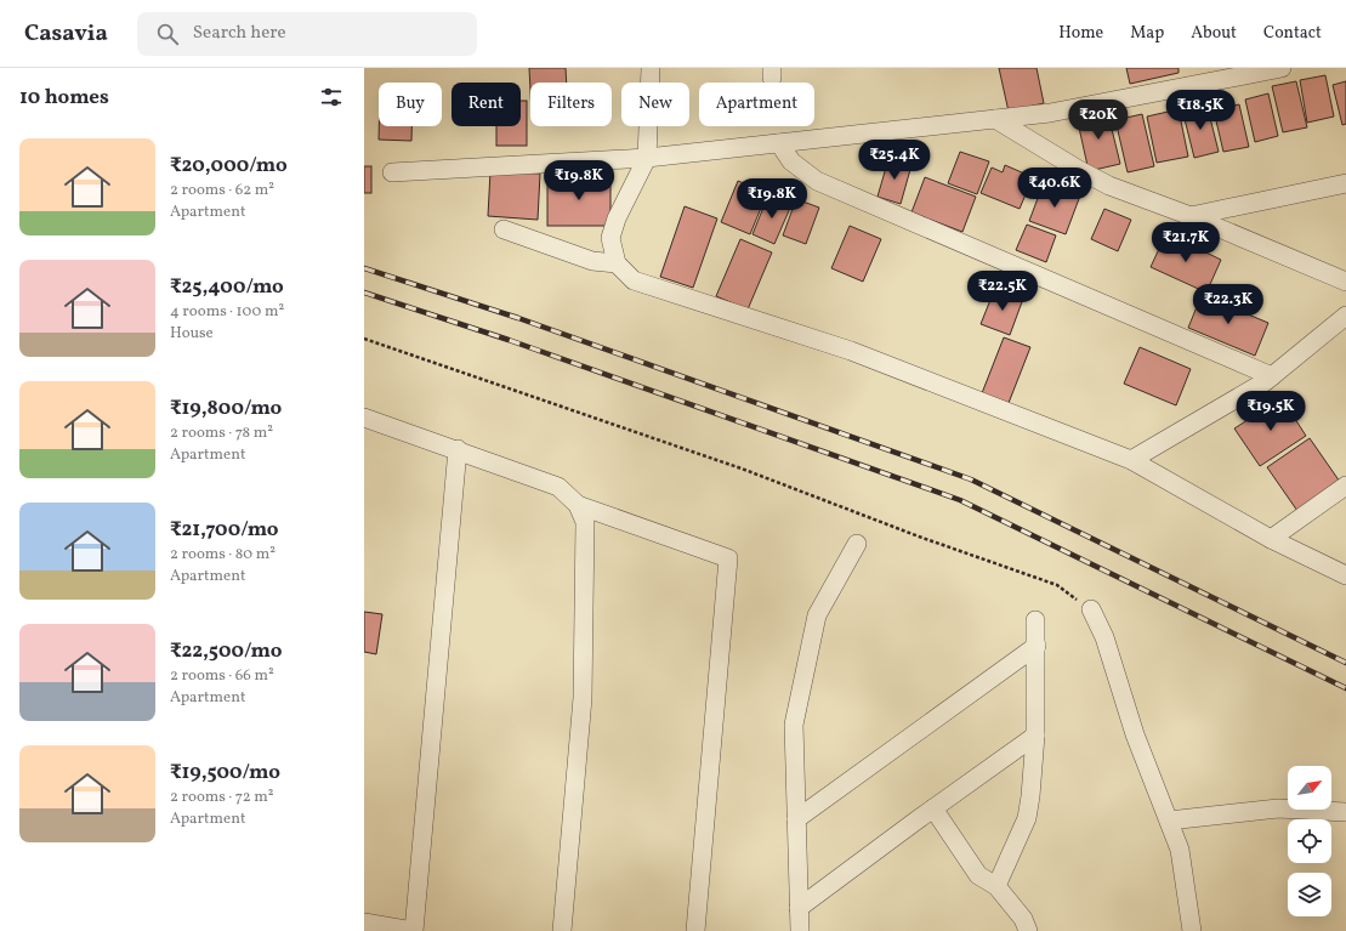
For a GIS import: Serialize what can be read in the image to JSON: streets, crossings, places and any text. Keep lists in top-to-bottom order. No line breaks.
{"north":"top right","page":{"header":"Casavia","search":"Search here","nav":["Home","Map","About","Contact"],"heading":"10 homes","chip":["Buy","Rent","Filters","New","Apartment"],"price":["₹18.5K","₹20K","₹25.4K","₹19.8K","₹40.6K","₹19.8K","₹21.7K","₹22.5K","₹22.3K","₹19.5K"],"list":[{"name":"₹20,000/mo","note":"2 rooms · 62 m² · Apartment"},{"name":"₹25,400/mo","note":"4 rooms · 100 m² · House"},{"name":"₹19,800/mo","note":"2 rooms · 78 m² · Apartment"},{"name":"₹21,700/mo","note":"2 rooms · 80 m² · Apartment"},{"name":"₹22,500/mo","note":"2 rooms · 66 m² · Apartment"},{"name":"₹19,500/mo","note":"2 rooms · 72 m² · Apartment"}]}}
